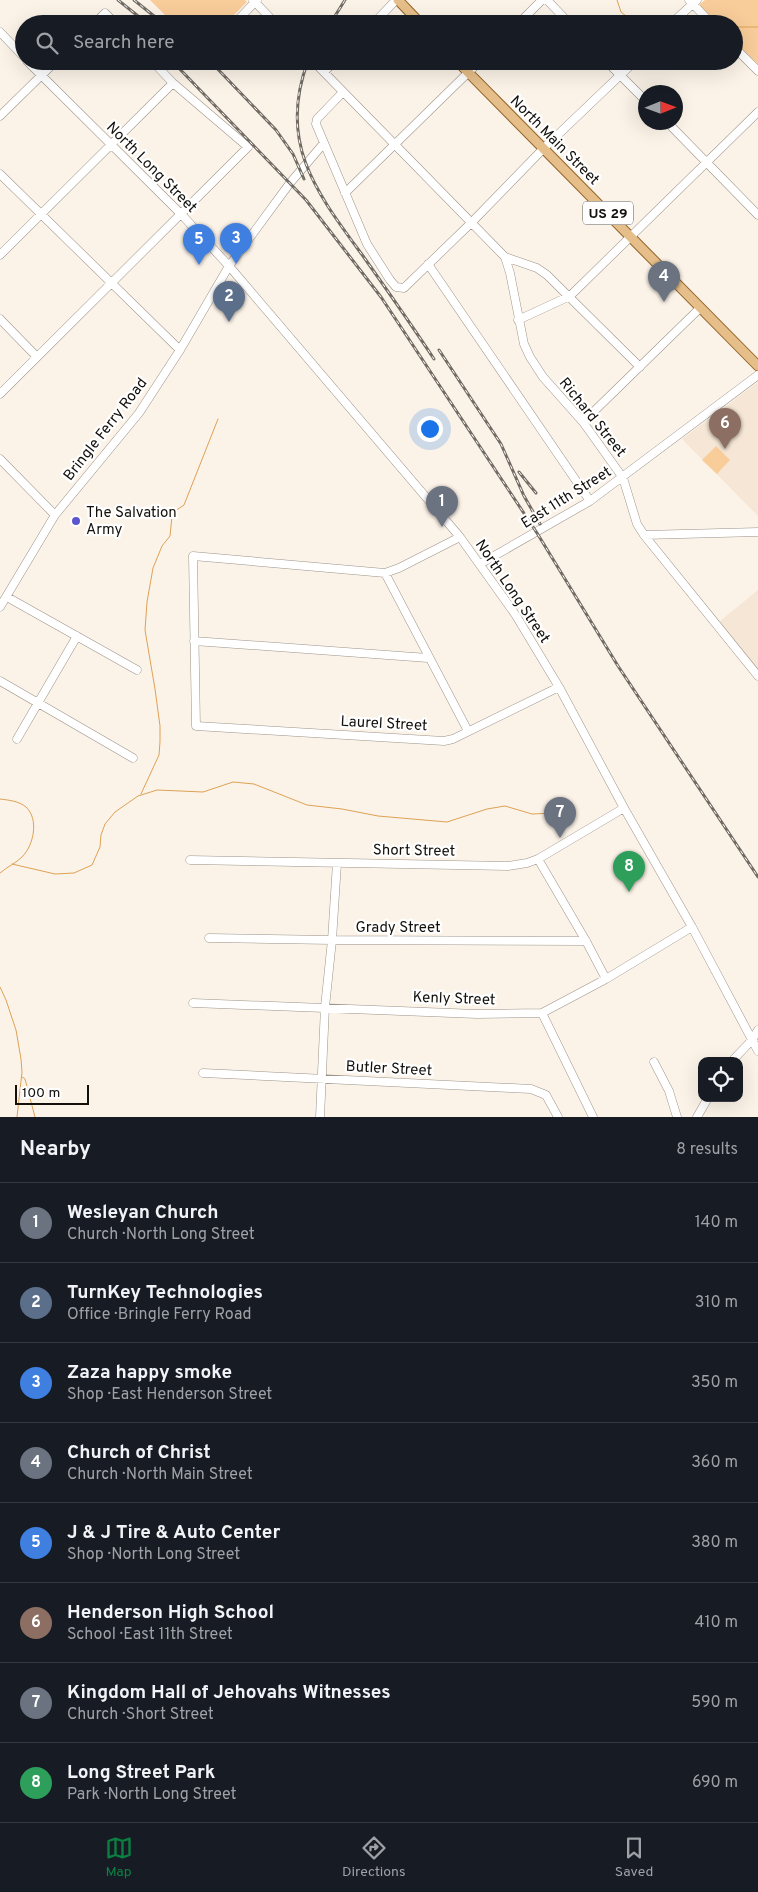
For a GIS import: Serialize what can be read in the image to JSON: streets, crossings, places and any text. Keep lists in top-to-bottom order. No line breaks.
{"streets":{"main road":["North Main Street","US 29"],"street":["North Long Street","Richard Street","Bringle Ferry Road","East 11th Street","Laurel Street","Short Street","Grady Street","Kenly Street","Butler Street"]},"crossings":[["North Long Street","Bringle Ferry Road"],["North Long Street","East 11th Street"],["North Long Street","Laurel Street"],["North Long Street","Short Street"],["North Long Street","Kenly Street"],["Richard Street","East 11th Street"]],"places":["The Salvation Army"],"scale_bar":"100 m","north":"right","page":{"search":"Search here","pins":["3","5","4","2","6","1","7","8"],"scale":"100 m","heading":["Nearby","8 results"],"list":[{"mark":"1","name":"Wesleyan Church","note":"Church · North Long Street","value":"140 m"},{"mark":"2","name":"TurnKey Technologies","note":"Office · Bringle Ferry Road","value":"310 m"},{"mark":"3","name":"Zaza happy smoke","note":"Shop · East Henderson Street","value":"350 m"},{"mark":"4","name":"Church of Christ","note":"Church · North Main Street","value":"360 m"},{"mark":"5","name":"J & J Tire & Auto Center","note":"Shop · North Long Street","value":"380 m"},{"mark":"6","name":"Henderson High School","note":"School · East 11th Street","value":"410 m"},{"mark":"7","name":"Kingdom Hall of Jehovahs Witnesses","note":"Church · Short Street","value":"590 m"},{"mark":"8","name":"Long Street Park","note":"Park · North Long Street","value":"690 m"}],"nav":["Map","Directions","Saved"]}}
